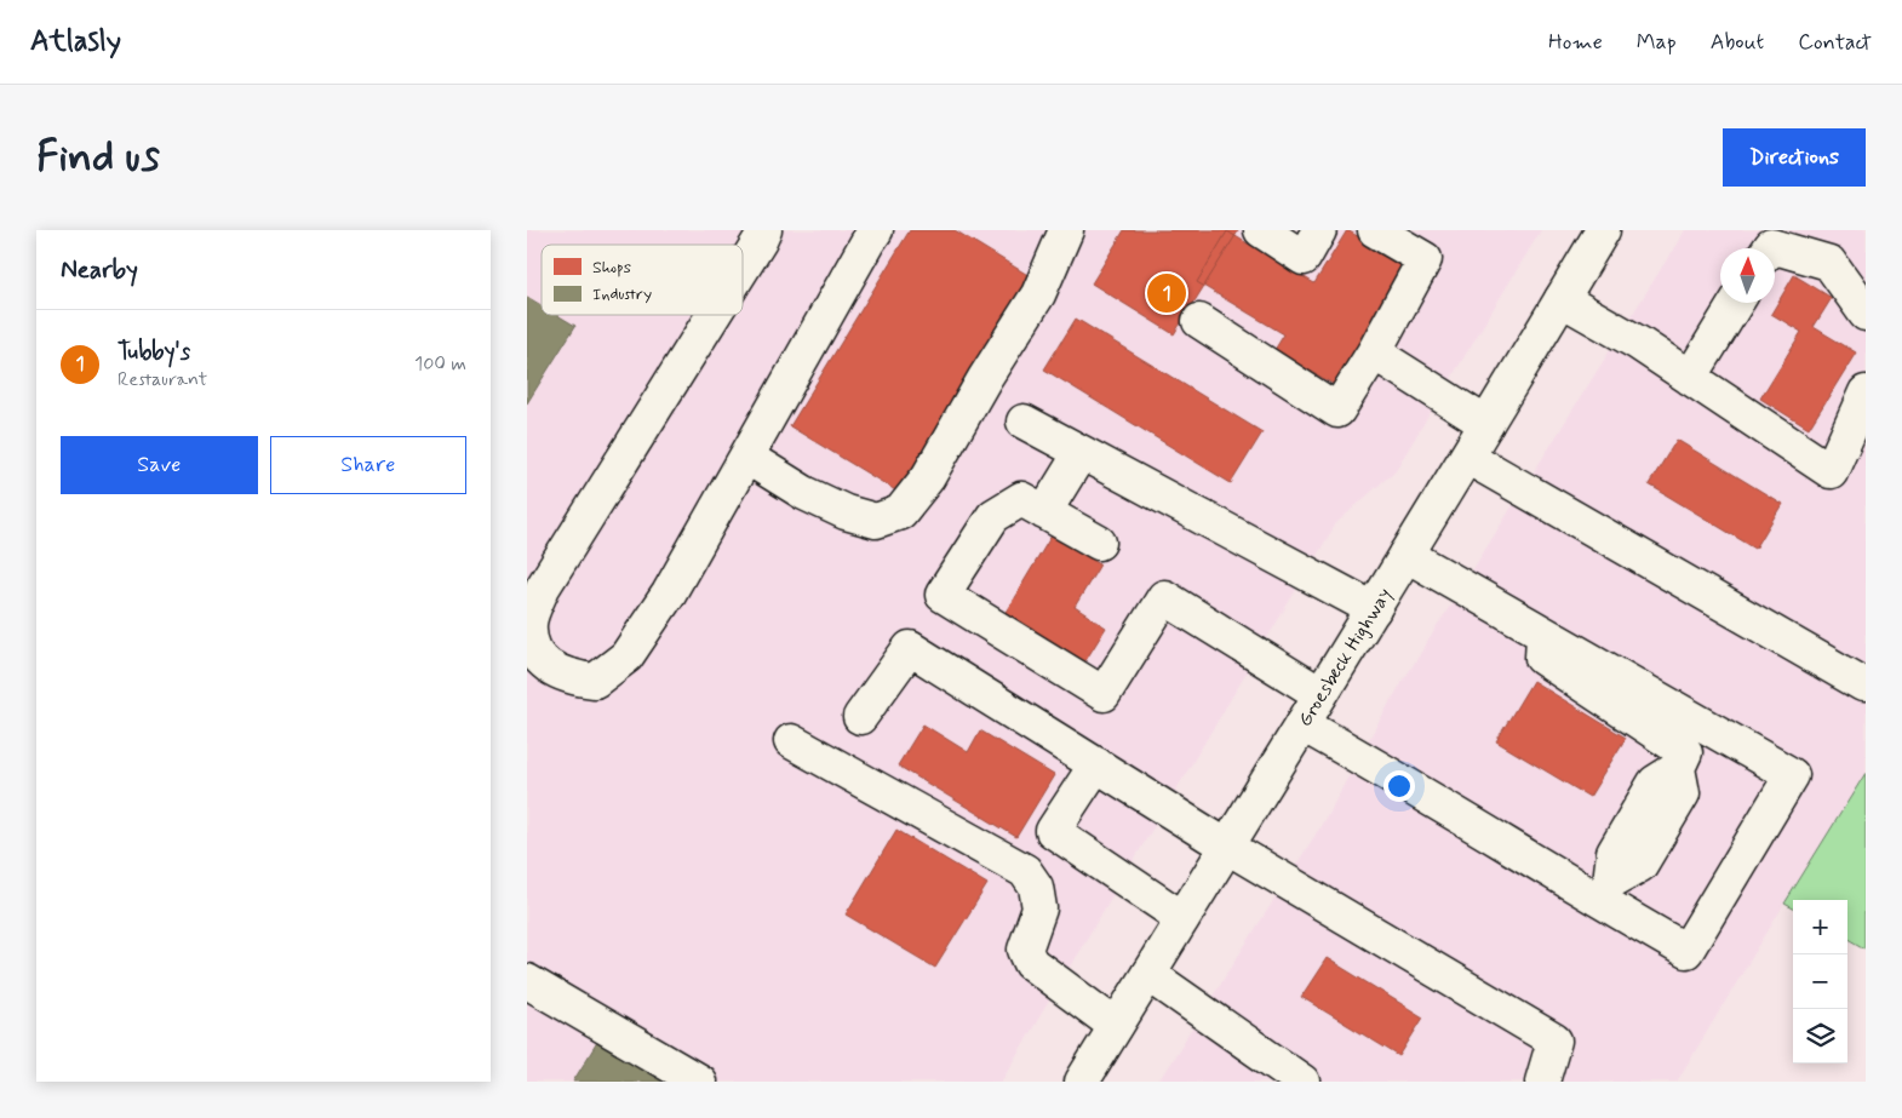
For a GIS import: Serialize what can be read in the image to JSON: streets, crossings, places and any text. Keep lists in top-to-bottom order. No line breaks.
{"streets":{"main road":["Groesbeck Highway"]},"legend":["Shops","Industry"],"north":"top","page":{"header":"Atlasly","nav":["Home","Map","About","Contact"],"buttons":["Directions",["Save","Share"]],"title":"Find us","heading":"Nearby","pins":"1","list":[{"mark":"1","name":"Tubby's","note":"Restaurant","value":"100 m"}],"map_buttons":["+","−"]}}
